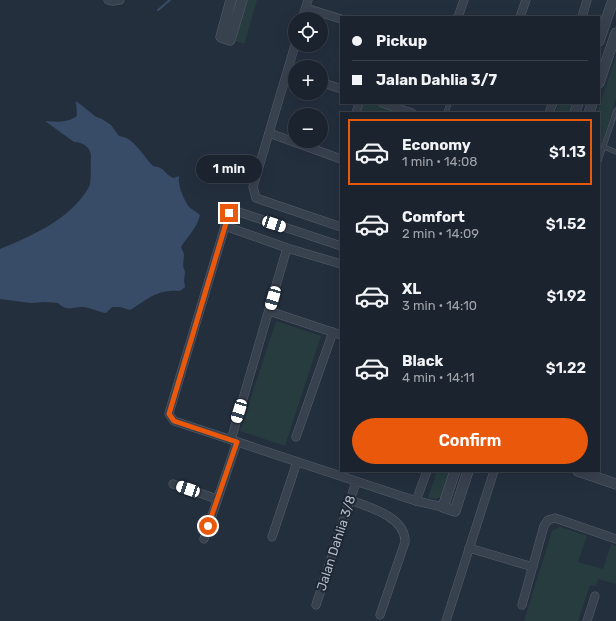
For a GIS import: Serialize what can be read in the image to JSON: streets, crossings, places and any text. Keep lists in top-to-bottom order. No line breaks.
{"streets":{"street":["Jalan Dahlia 3/8"]},"page":{"map_buttons":["+","−"],"banner":["Pickup","Jalan Dahlia 3/7"],"list":[{"name":"Economy","note":"1 min · 14:08","value":"$1.13"},{"name":"Comfort","note":"2 min · 14:09","value":"$1.52"},{"name":"XL","note":"3 min · 14:10","value":"$1.92"},{"name":"Black","note":"4 min · 14:11","value":"$1.22"}],"bubble":"1 min","buttons":"Confirm"}}
